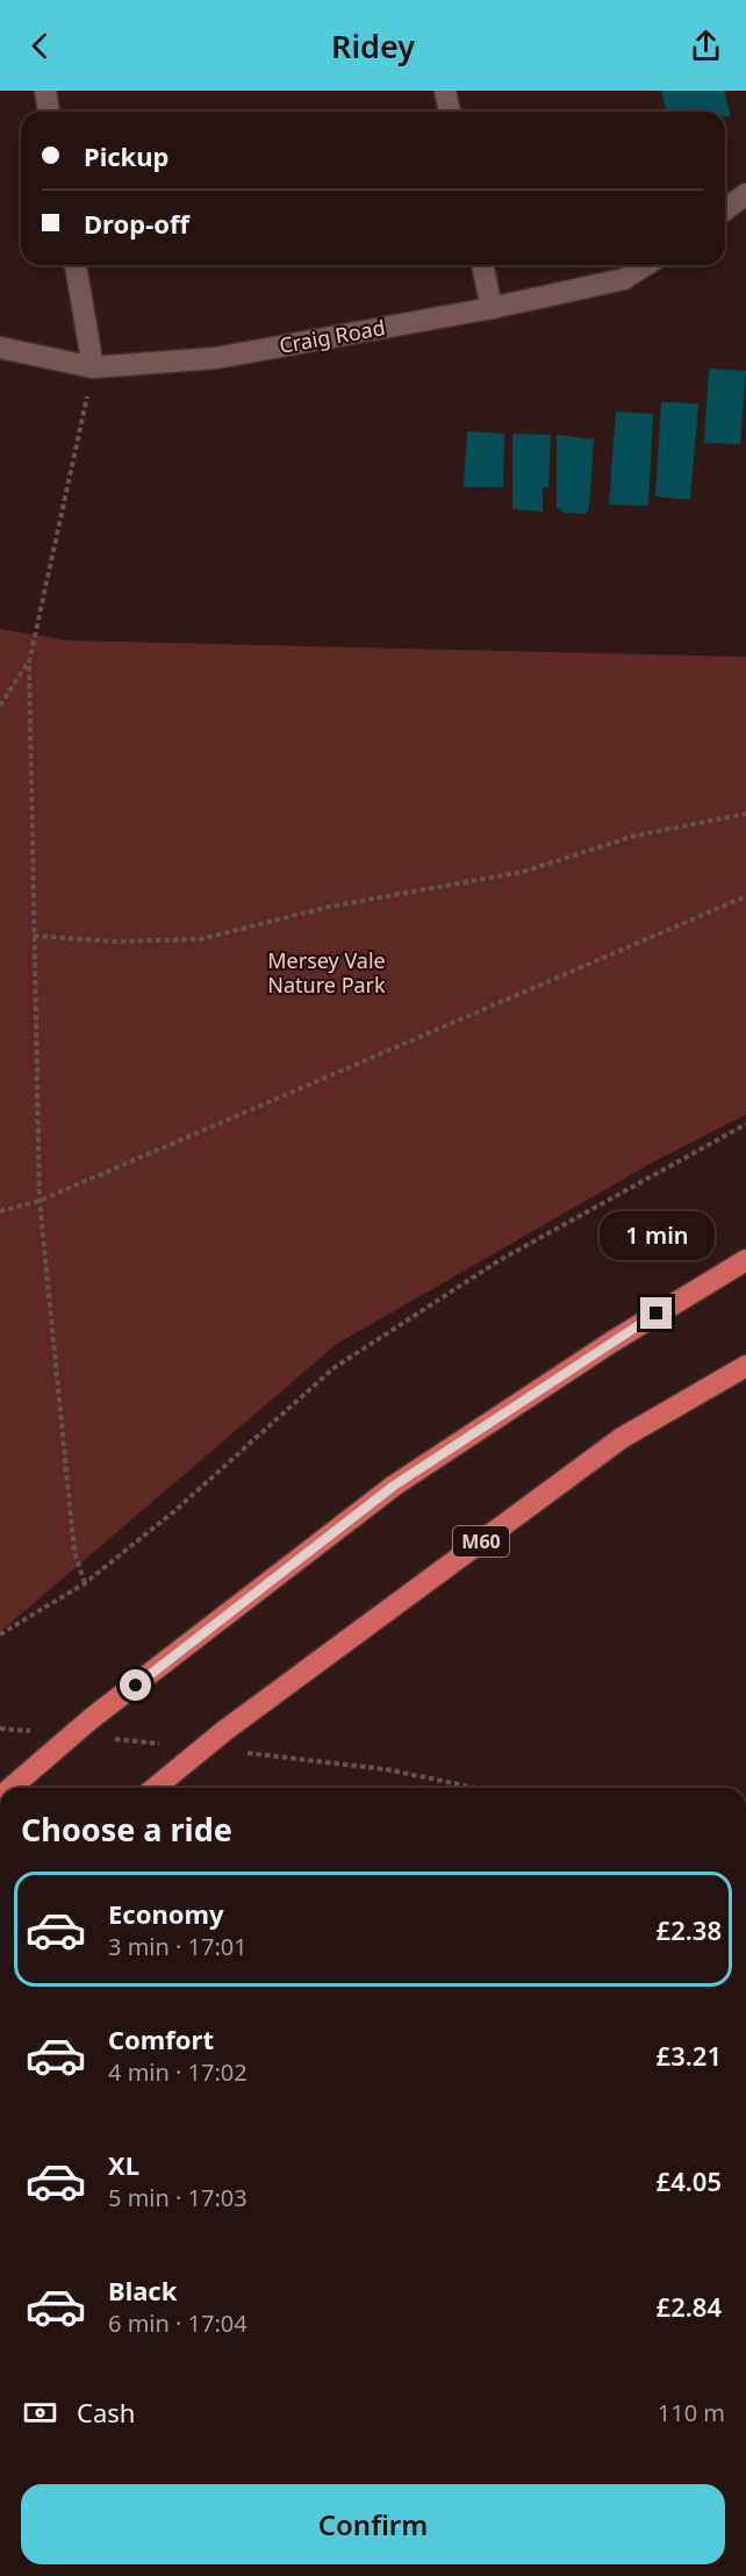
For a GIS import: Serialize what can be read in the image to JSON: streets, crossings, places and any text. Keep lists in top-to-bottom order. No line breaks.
{"streets":{"highway":["M60"],"street":["Craig Road"]},"parks":["Mersey Vale Nature Park"],"page":{"header":"Ridey","banner":["Pickup","Drop-off"],"bubble":"1 min","heading":"Choose a ride","list":[{"name":"Economy","note":"3 min · 17:01","value":"£2.38"},{"name":"Comfort","note":"4 min · 17:02","value":"£3.21"},{"name":"XL","note":"5 min · 17:03","value":"£4.05"},{"name":"Black","note":"6 min · 17:04","value":"£2.84"}],"pay":["Cash","110 m"],"buttons":"Confirm"}}
